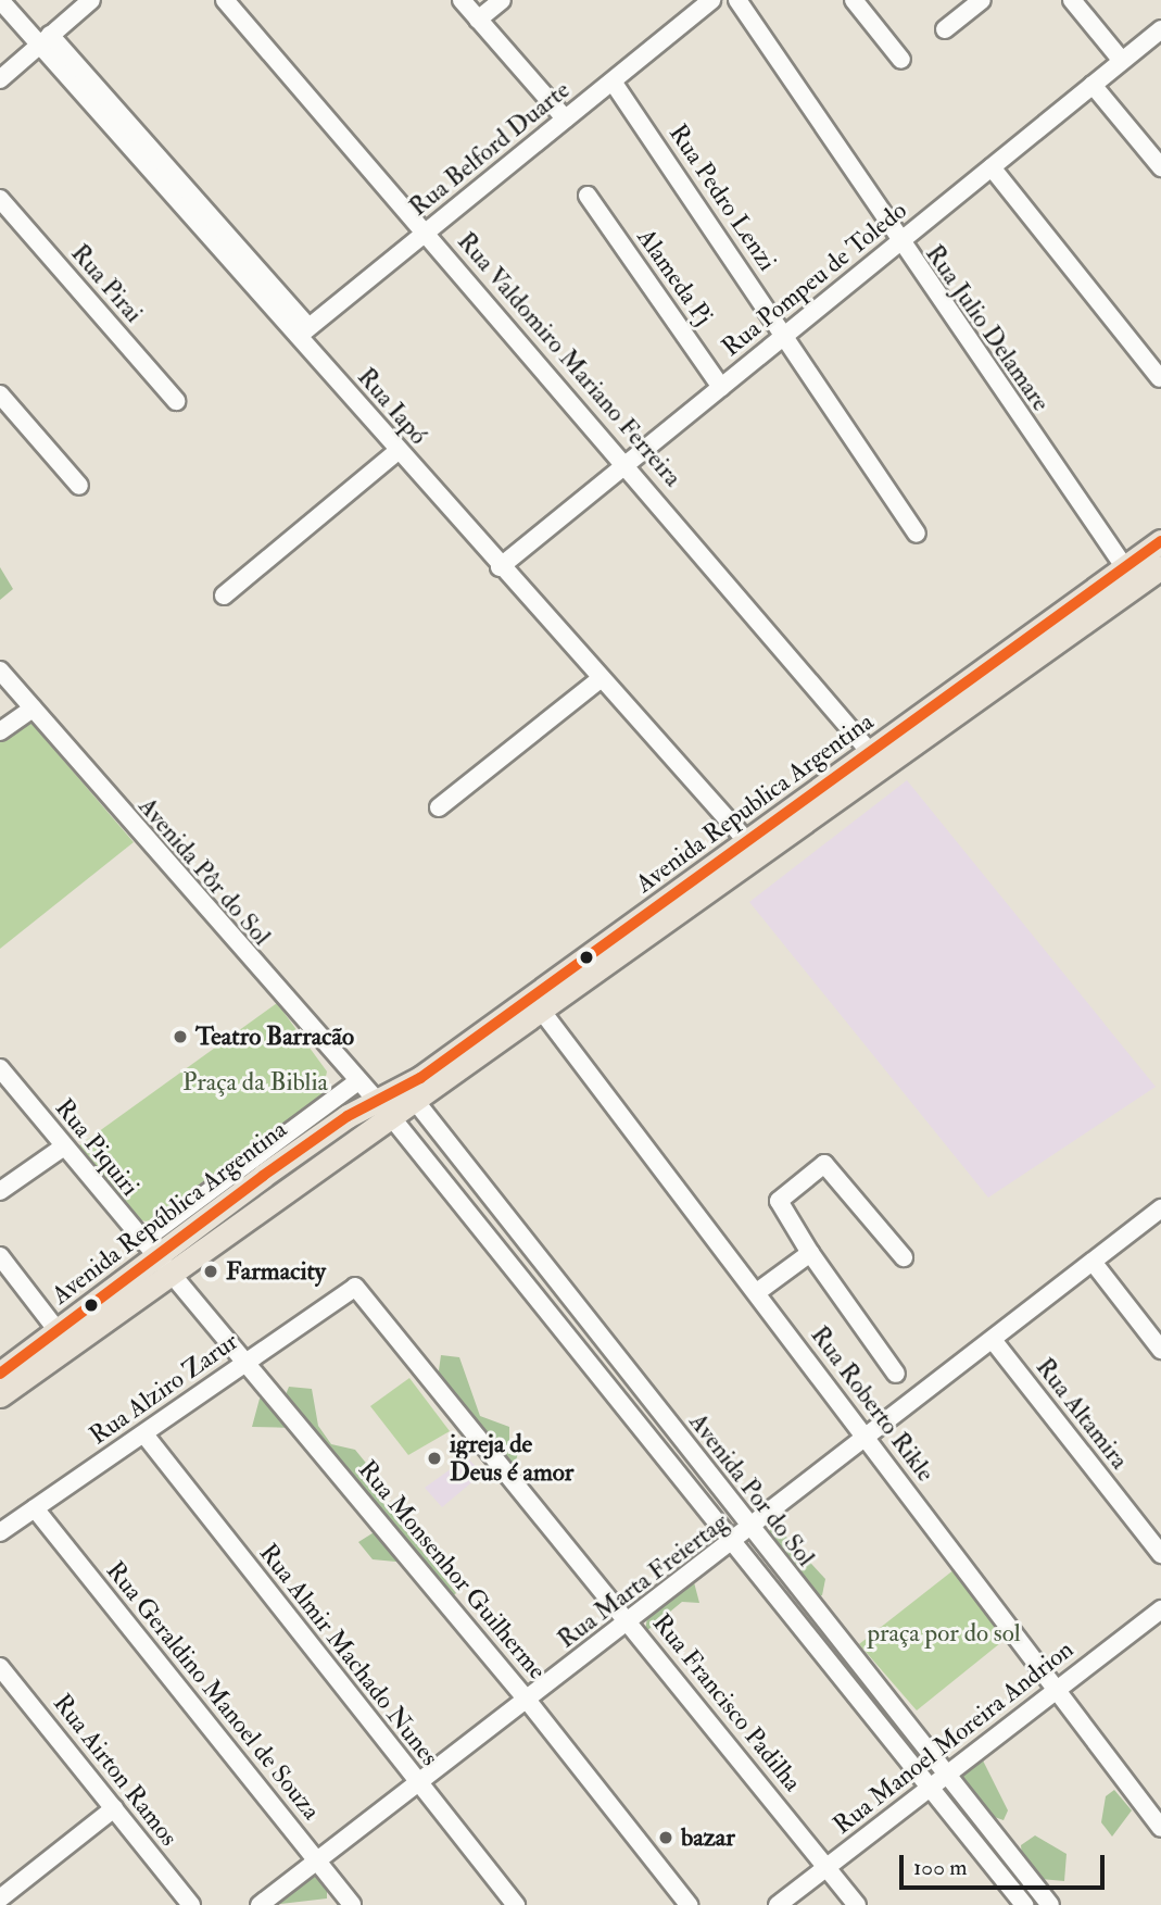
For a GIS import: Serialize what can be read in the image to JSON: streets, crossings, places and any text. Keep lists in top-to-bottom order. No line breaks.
{"streets":{"main road":["Avenida Republica Argentina","Avenida República Argentina"],"street":["Rua Belford Duarte","Rua Pedro Lenzi","Alameda Pj","Rua Pompeu de Toledo","Rua Pirai","Rua Julio Delamare","Rua Valdomiro Mariano Ferreira","Rua Iapó","Avenida Pôr do Sol","Rua Piquiri","Rua Alziro Zarur","Rua Roberto Rikle","Rua Altamira","Avenida Por do Sol","Rua Monsenhor Guilherme","Rua Marta Freiertag","Rua Almir Machado Nunes","Rua Geraldino Manoel de Souza","Rua Francisco Padilha","Rua Manoel Moreira Andrion","Rua Airton Ramos"]},"crossings":[["Rua Belford Duarte","Rua Pedro Lenzi"],["Rua Belford Duarte","Rua Valdomiro Mariano Ferreira"],["Rua Belford Duarte","Rua Iapó"],["Rua Pedro Lenzi","Rua Pompeu de Toledo"],["Alameda Pj","Rua Pompeu de Toledo"],["Rua Pompeu de Toledo","Rua Julio Delamare"],["Rua Pompeu de Toledo","Rua Valdomiro Mariano Ferreira"],["Rua Pompeu de Toledo","Rua Iapó"],["Rua Julio Delamare","Avenida Republica Argentina"],["Rua Valdomiro Mariano Ferreira","Avenida Republica Argentina"],["Rua Iapó","Avenida Republica Argentina"],["Avenida Republica Argentina","Avenida Pôr do Sol"],["Avenida Republica Argentina","Avenida República Argentina"],["Avenida Republica Argentina","Rua Roberto Rikle"],["Avenida Republica Argentina","Avenida Por do Sol"],["Avenida Pôr do Sol","Avenida República Argentina"],["Avenida Pôr do Sol","Avenida Por do Sol"],["Rua Piquiri","Avenida República Argentina"],["Rua Piquiri","Rua Monsenhor Guilherme"],["Avenida República Argentina","Avenida Por do Sol"],["Avenida República Argentina","Rua Monsenhor Guilherme"],["Rua Alziro Zarur","Rua Monsenhor Guilherme"],["Rua Alziro Zarur","Rua Almir Machado Nunes"],["Rua Alziro Zarur","Rua Geraldino Manoel de Souza"],["Rua Alziro Zarur","Rua Francisco Padilha"],["Rua Roberto Rikle","Rua Marta Freiertag"],["Rua Roberto Rikle","Rua Manoel Moreira Andrion"],["Rua Altamira","Rua Marta Freiertag"],["Avenida Por do Sol","Rua Marta Freiertag"],["Avenida Por do Sol","Rua Manoel Moreira Andrion"],["Rua Monsenhor Guilherme","Rua Marta Freiertag"],["Rua Marta Freiertag","Rua Almir Machado Nunes"],["Rua Marta Freiertag","Rua Geraldino Manoel de Souza"],["Rua Marta Freiertag","Rua Francisco Padilha"],["Rua Francisco Padilha","Rua Manoel Moreira Andrion"]],"parks":["Praça da Biblia","praça por do sol"],"places":["Teatro Barracão","Farmacity","igreja de Deus é amor","bazar"],"scale_bar":"100 m"}
